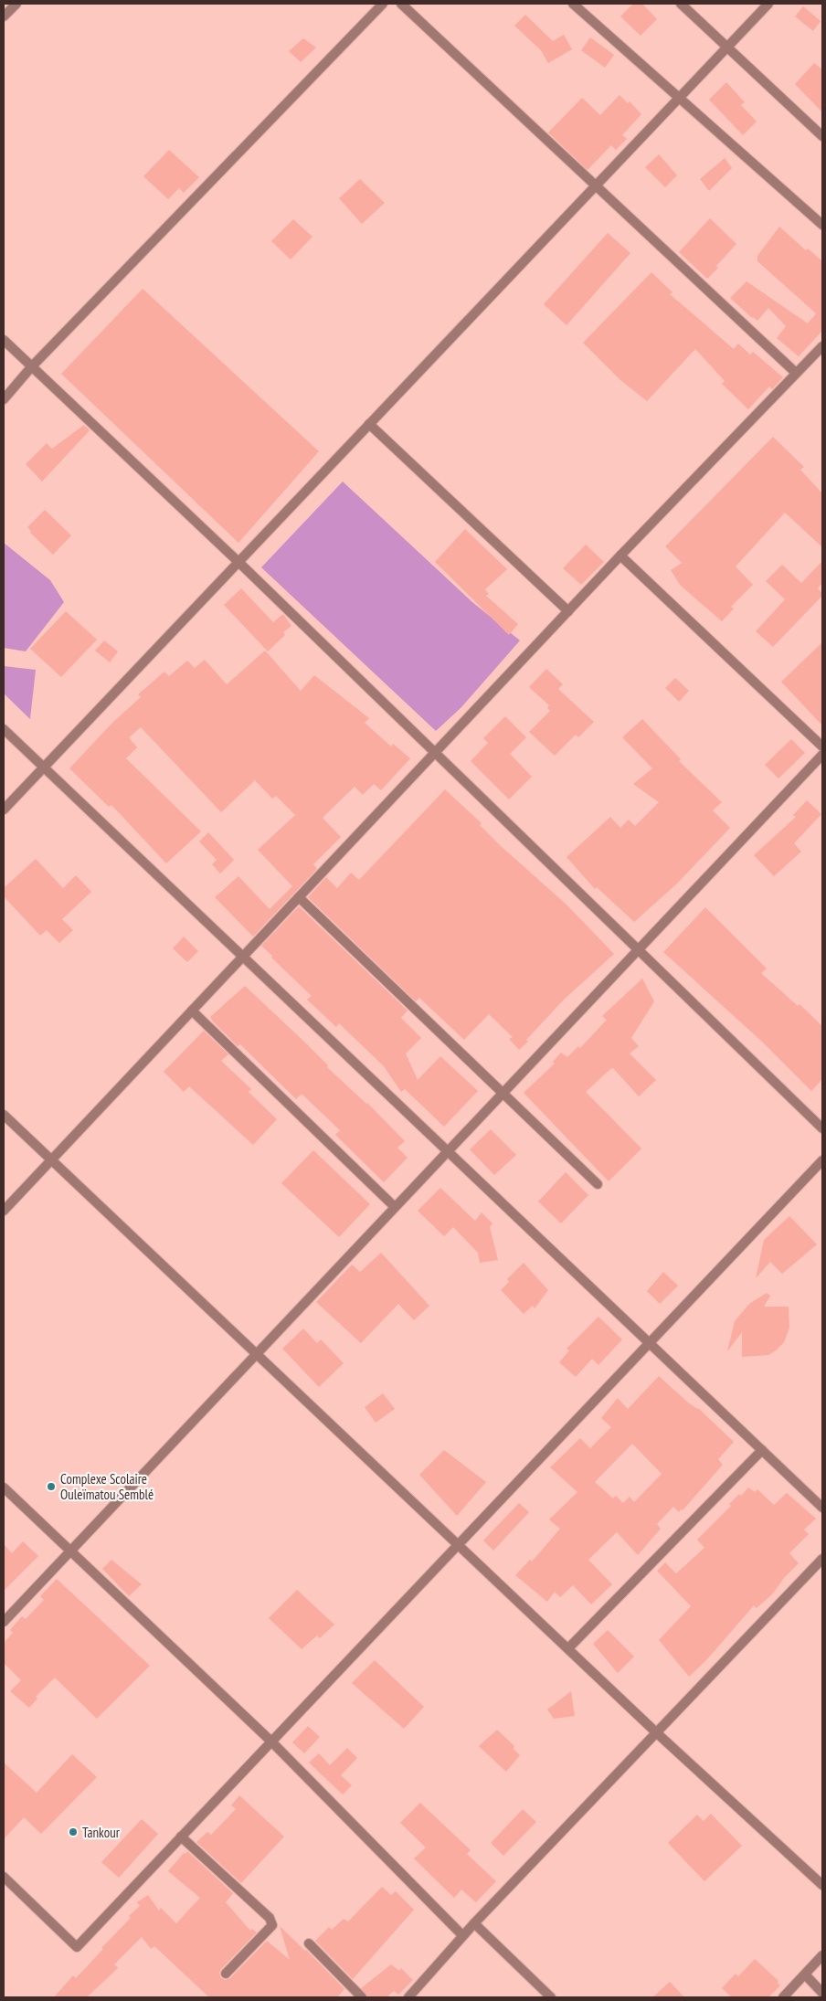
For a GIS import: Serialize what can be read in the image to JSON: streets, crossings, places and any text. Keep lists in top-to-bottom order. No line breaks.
{"places":["Complexe Scolaire Ouleïmatou Semblé","Tankour"]}
